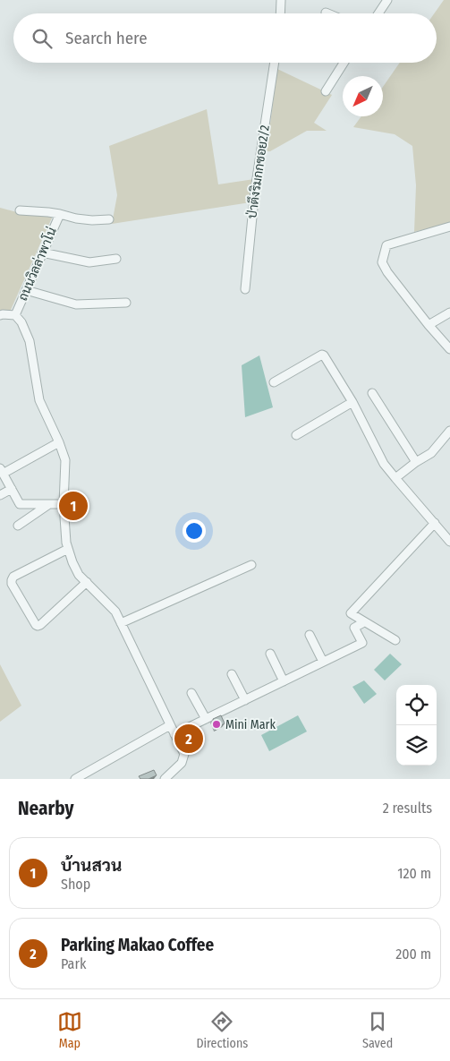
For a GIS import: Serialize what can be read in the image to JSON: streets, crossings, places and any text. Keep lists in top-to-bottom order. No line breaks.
{"streets":{"street":["ป่าตึงริมกกซอย2/2","ถนนวิลล่าพาโน่"]},"places":["Mini Mark"],"north":"bottom left","page":{"search":"Search here","pins":["1","2"],"heading":["Nearby","2 results"],"list":[{"mark":"1","name":"บ้านสวน","note":"Shop","value":"120 m"},{"mark":"2","name":"Parking Makao Coffee","note":"Park","value":"200 m"}],"nav":["Map","Directions","Saved"]}}
